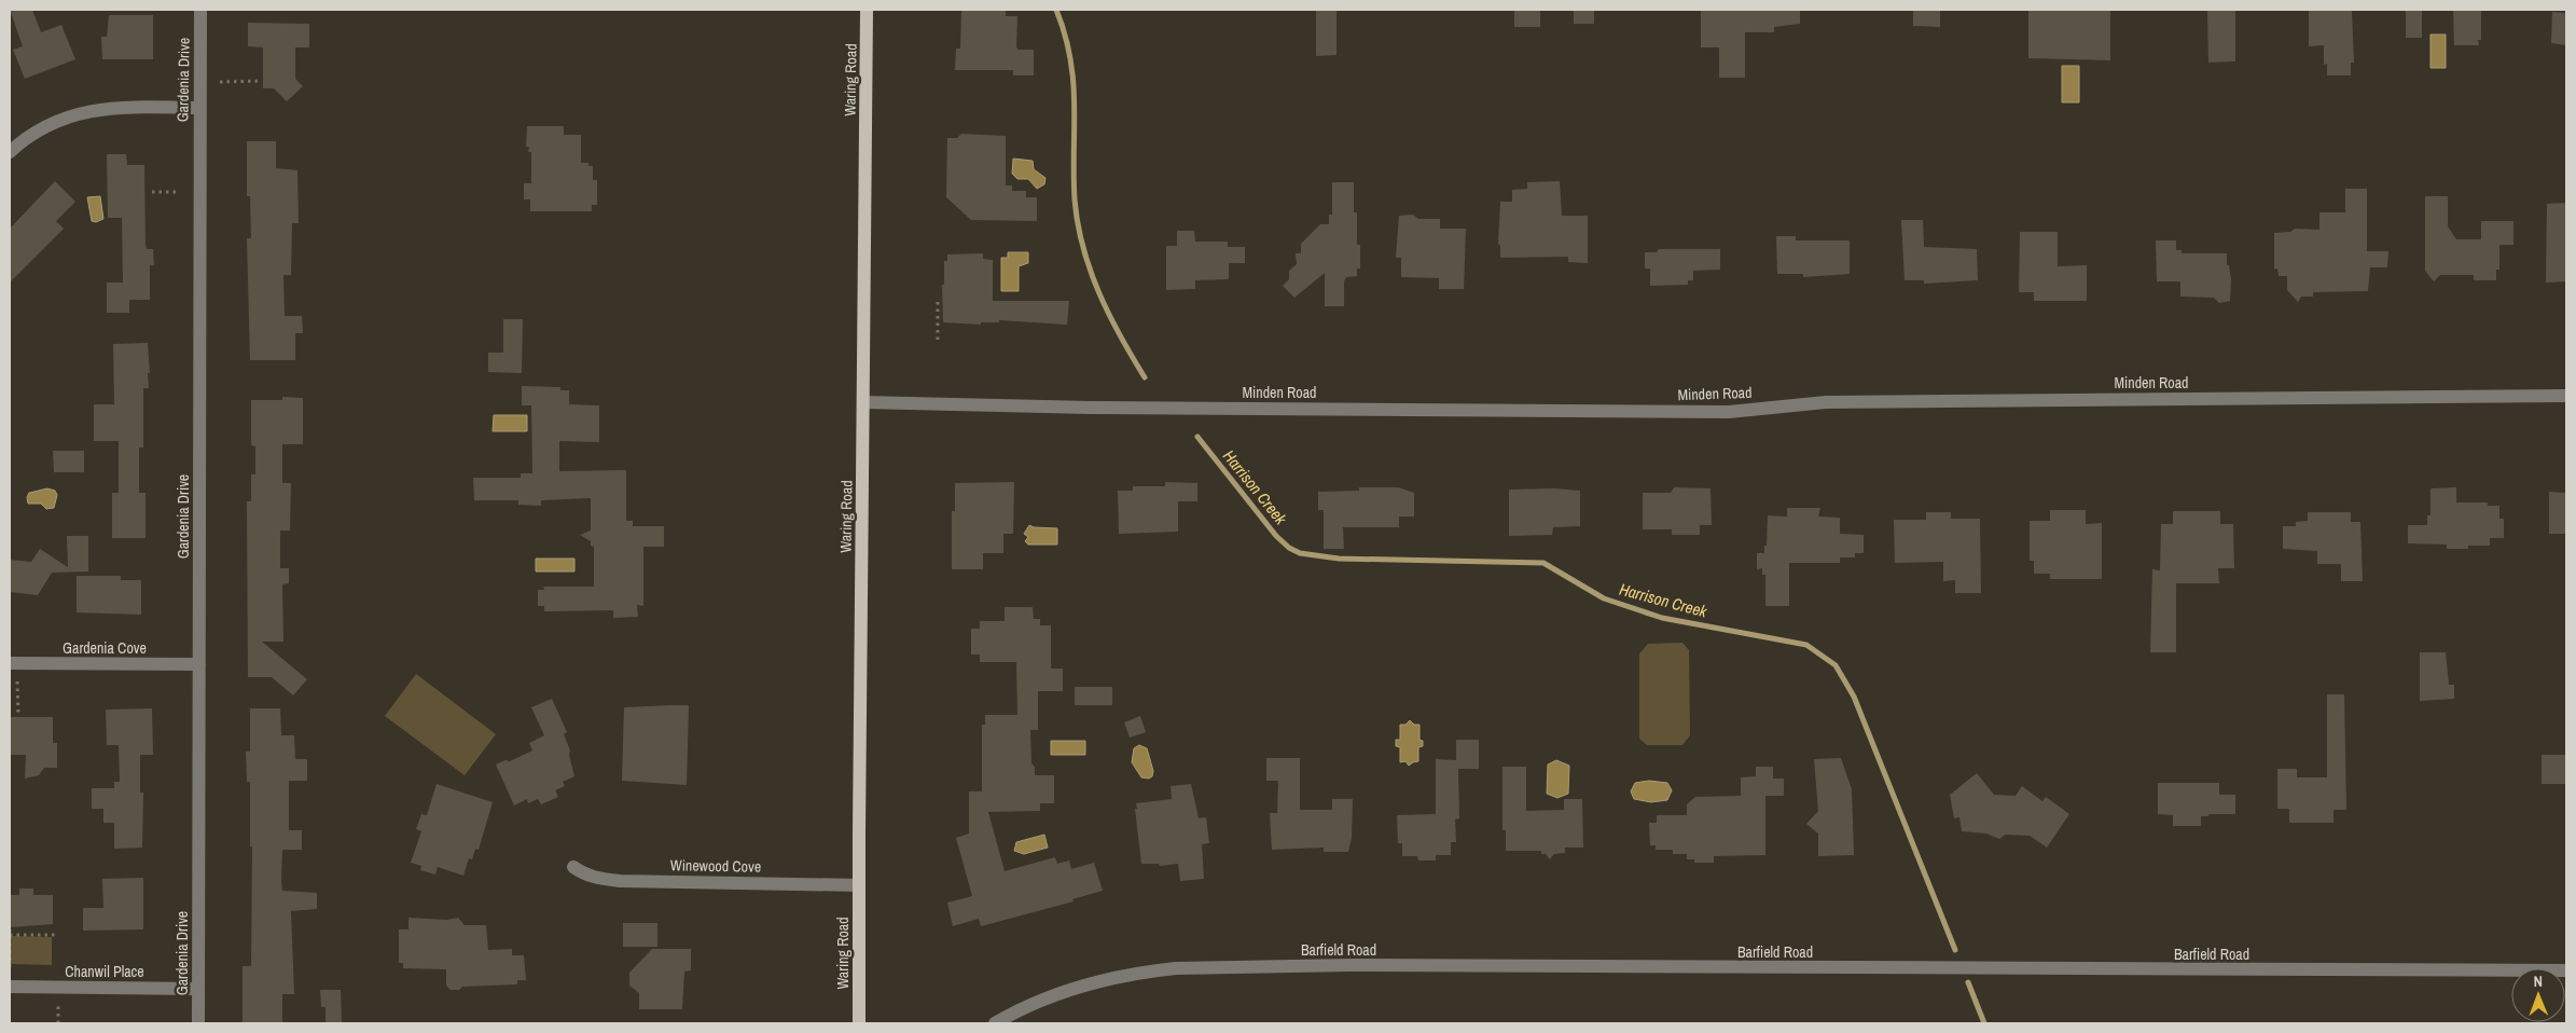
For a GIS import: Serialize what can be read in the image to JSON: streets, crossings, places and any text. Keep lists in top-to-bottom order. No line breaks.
{"streets":{"main road":["Waring Road"],"street":["Gardenia Drive","Minden Road","Gardenia Cove","Winewood Cove","Barfield Road","Chanwil Place"]},"crossings":[["Gardenia Drive","Gardenia Cove"],["Gardenia Drive","Chanwil Place"],["Waring Road","Minden Road"],["Waring Road","Winewood Cove"]],"water":["Harrison Creek"],"north":"top"}
